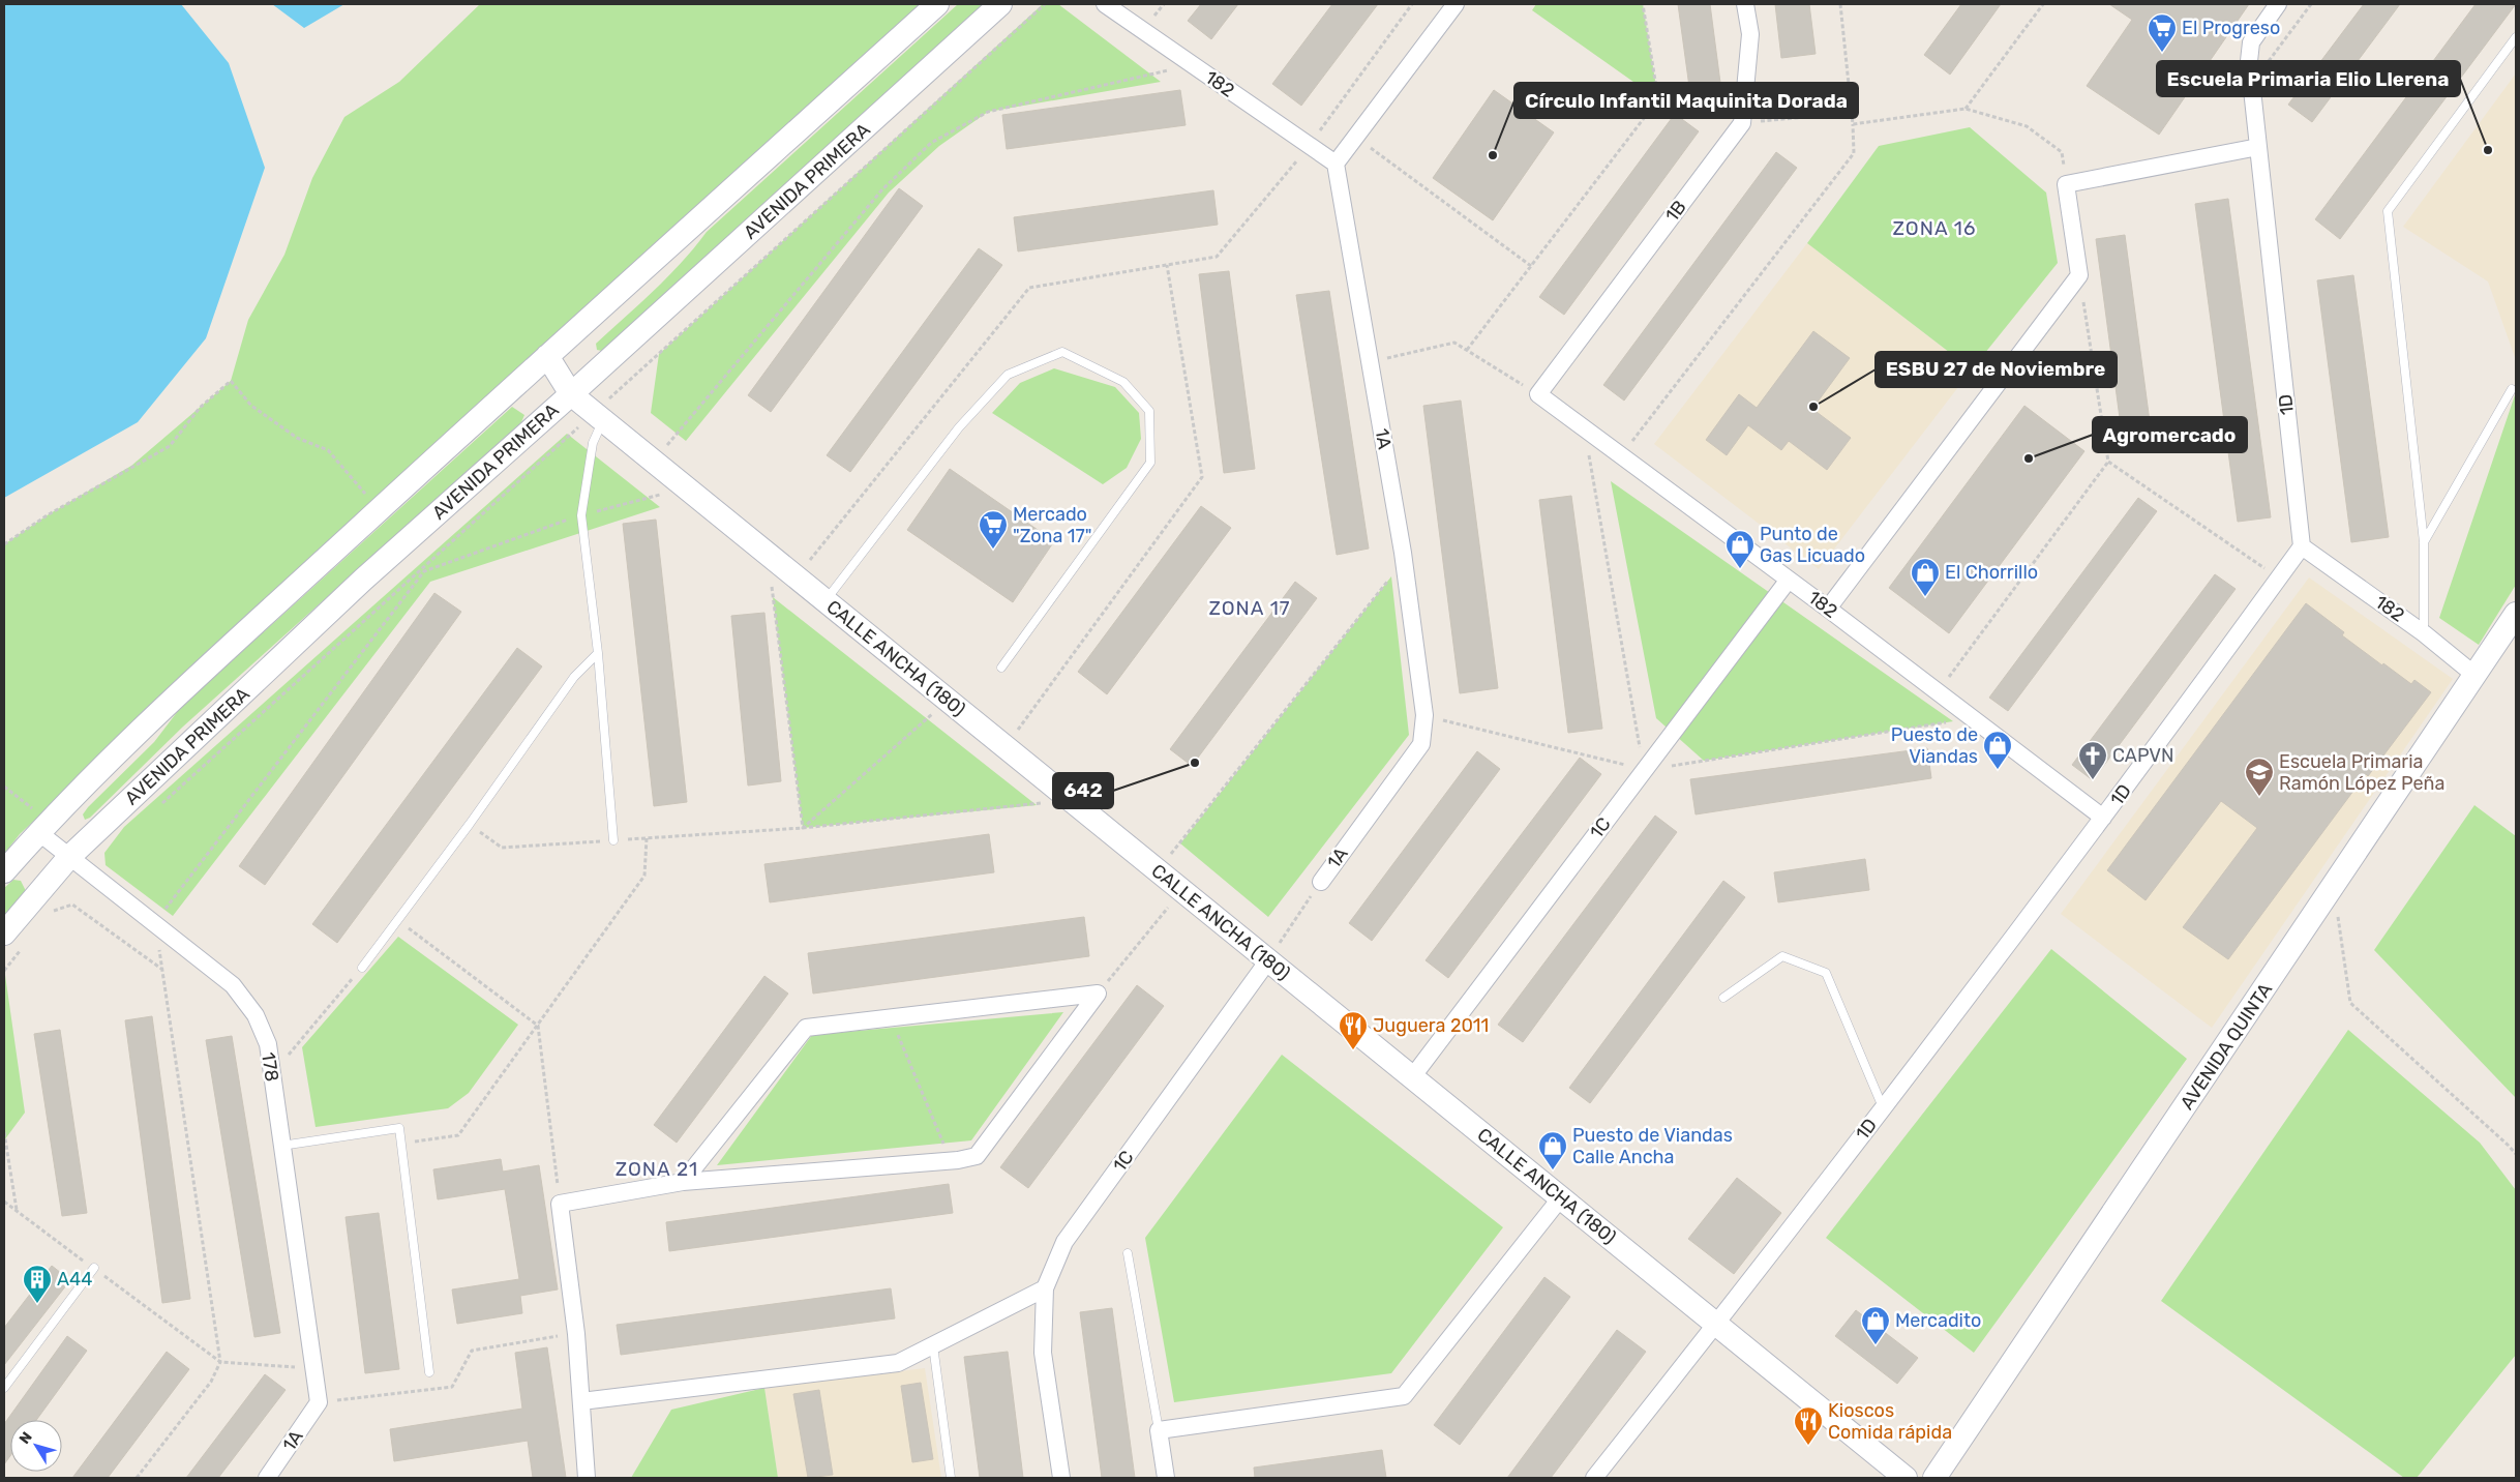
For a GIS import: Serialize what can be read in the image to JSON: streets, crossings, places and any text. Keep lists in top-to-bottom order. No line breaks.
{"streets":{"street":["182","AVENIDA PRIMERA","1B","1D","1A","CALLE ANCHA (180)","1C","AVENIDA QUINTA","178"]},"crossings":[["182","1B"],["182","1D"],["182","1A"],["182","1C"],["182","AVENIDA QUINTA"],["AVENIDA PRIMERA","CALLE ANCHA (180)"],["AVENIDA PRIMERA","178"],["1D","CALLE ANCHA (180)"],["1A","178"],["CALLE ANCHA (180)","1C"]],"districts":["ZONA 16","ZONA 17","ZONA 21"],"places":{"supermarket":["El Progreso","Mercado \"Zona 17\""],"other":["Escuela Primaria Elio Llerena","Círculo Infantil Maquinita Dorada","ESBU 27 de Noviembre","Agromercado","642"],"shop":["Punto de Gas Licuado","El Chorrillo","Puesto de Viandas","Puesto de Viandas Calle Ancha","Mercadito"],"church":["CAPVN"],"school or university":["Escuela Primaria Ramón López Peña"],"restaurant":["Juguera 2011","Kioscos Comida rápida"],"building":["A44"]},"north":"top left"}
